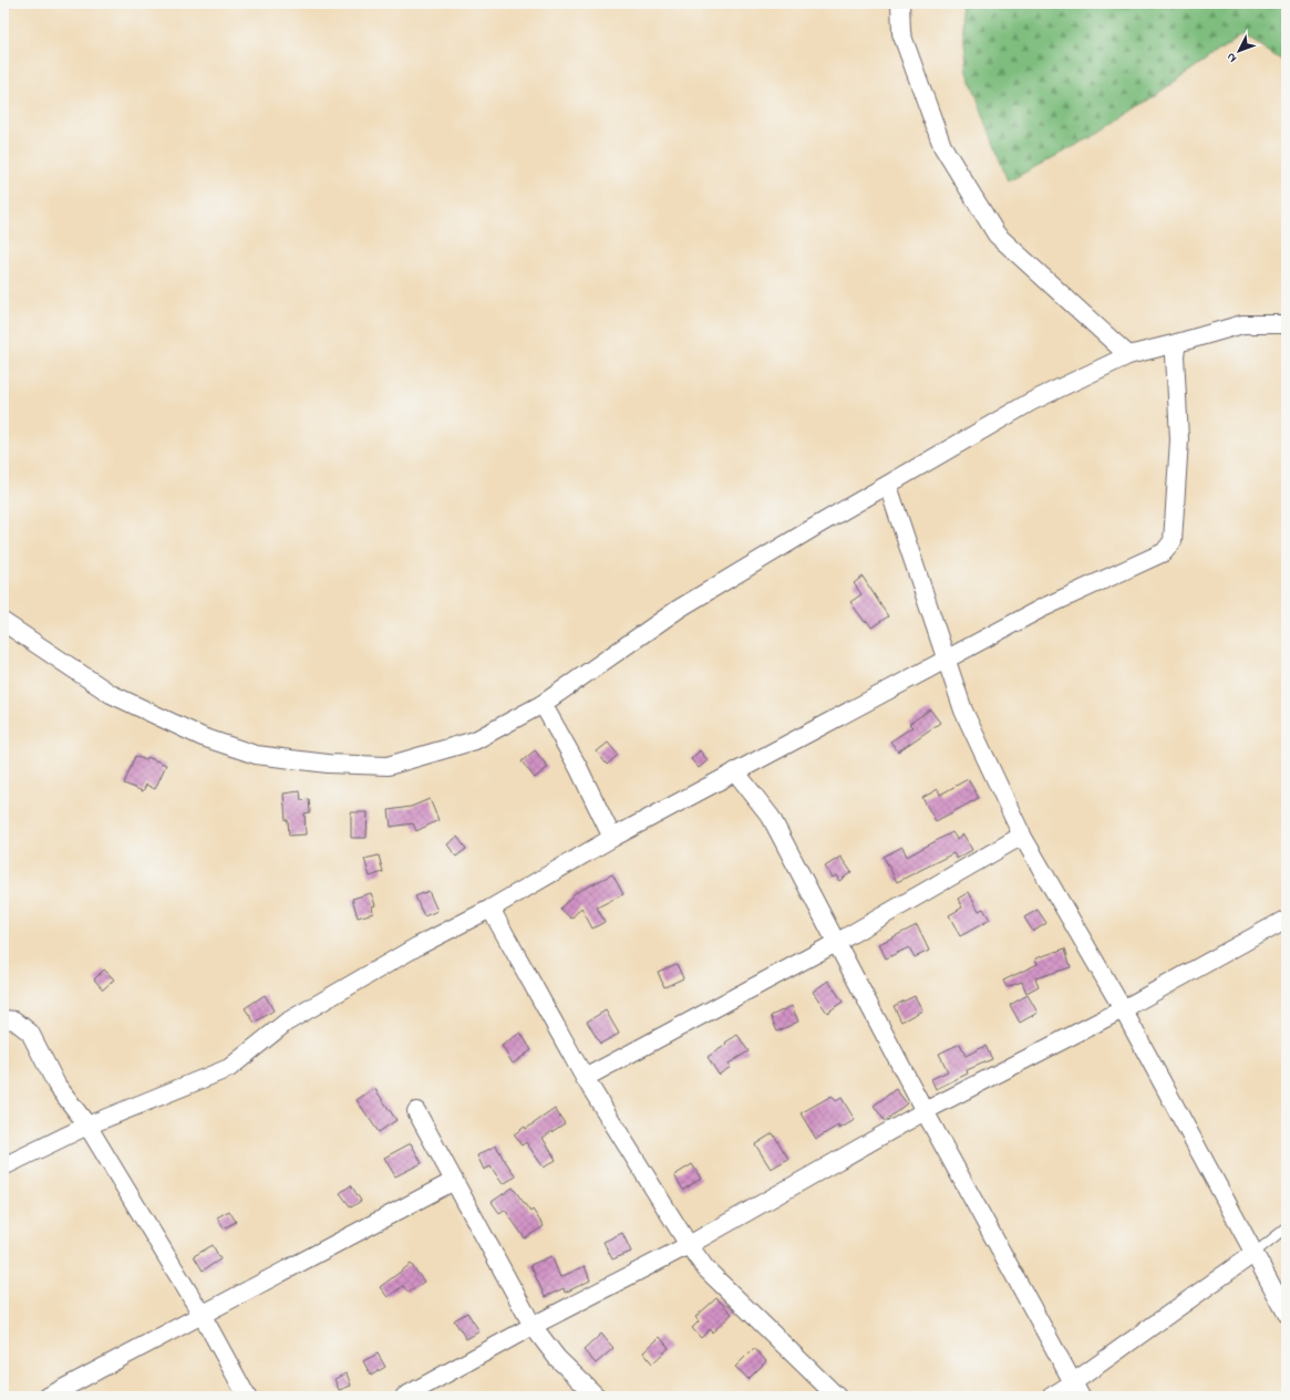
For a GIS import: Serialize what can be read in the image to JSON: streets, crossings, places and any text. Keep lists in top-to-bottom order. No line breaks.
{"north":"bottom left"}
